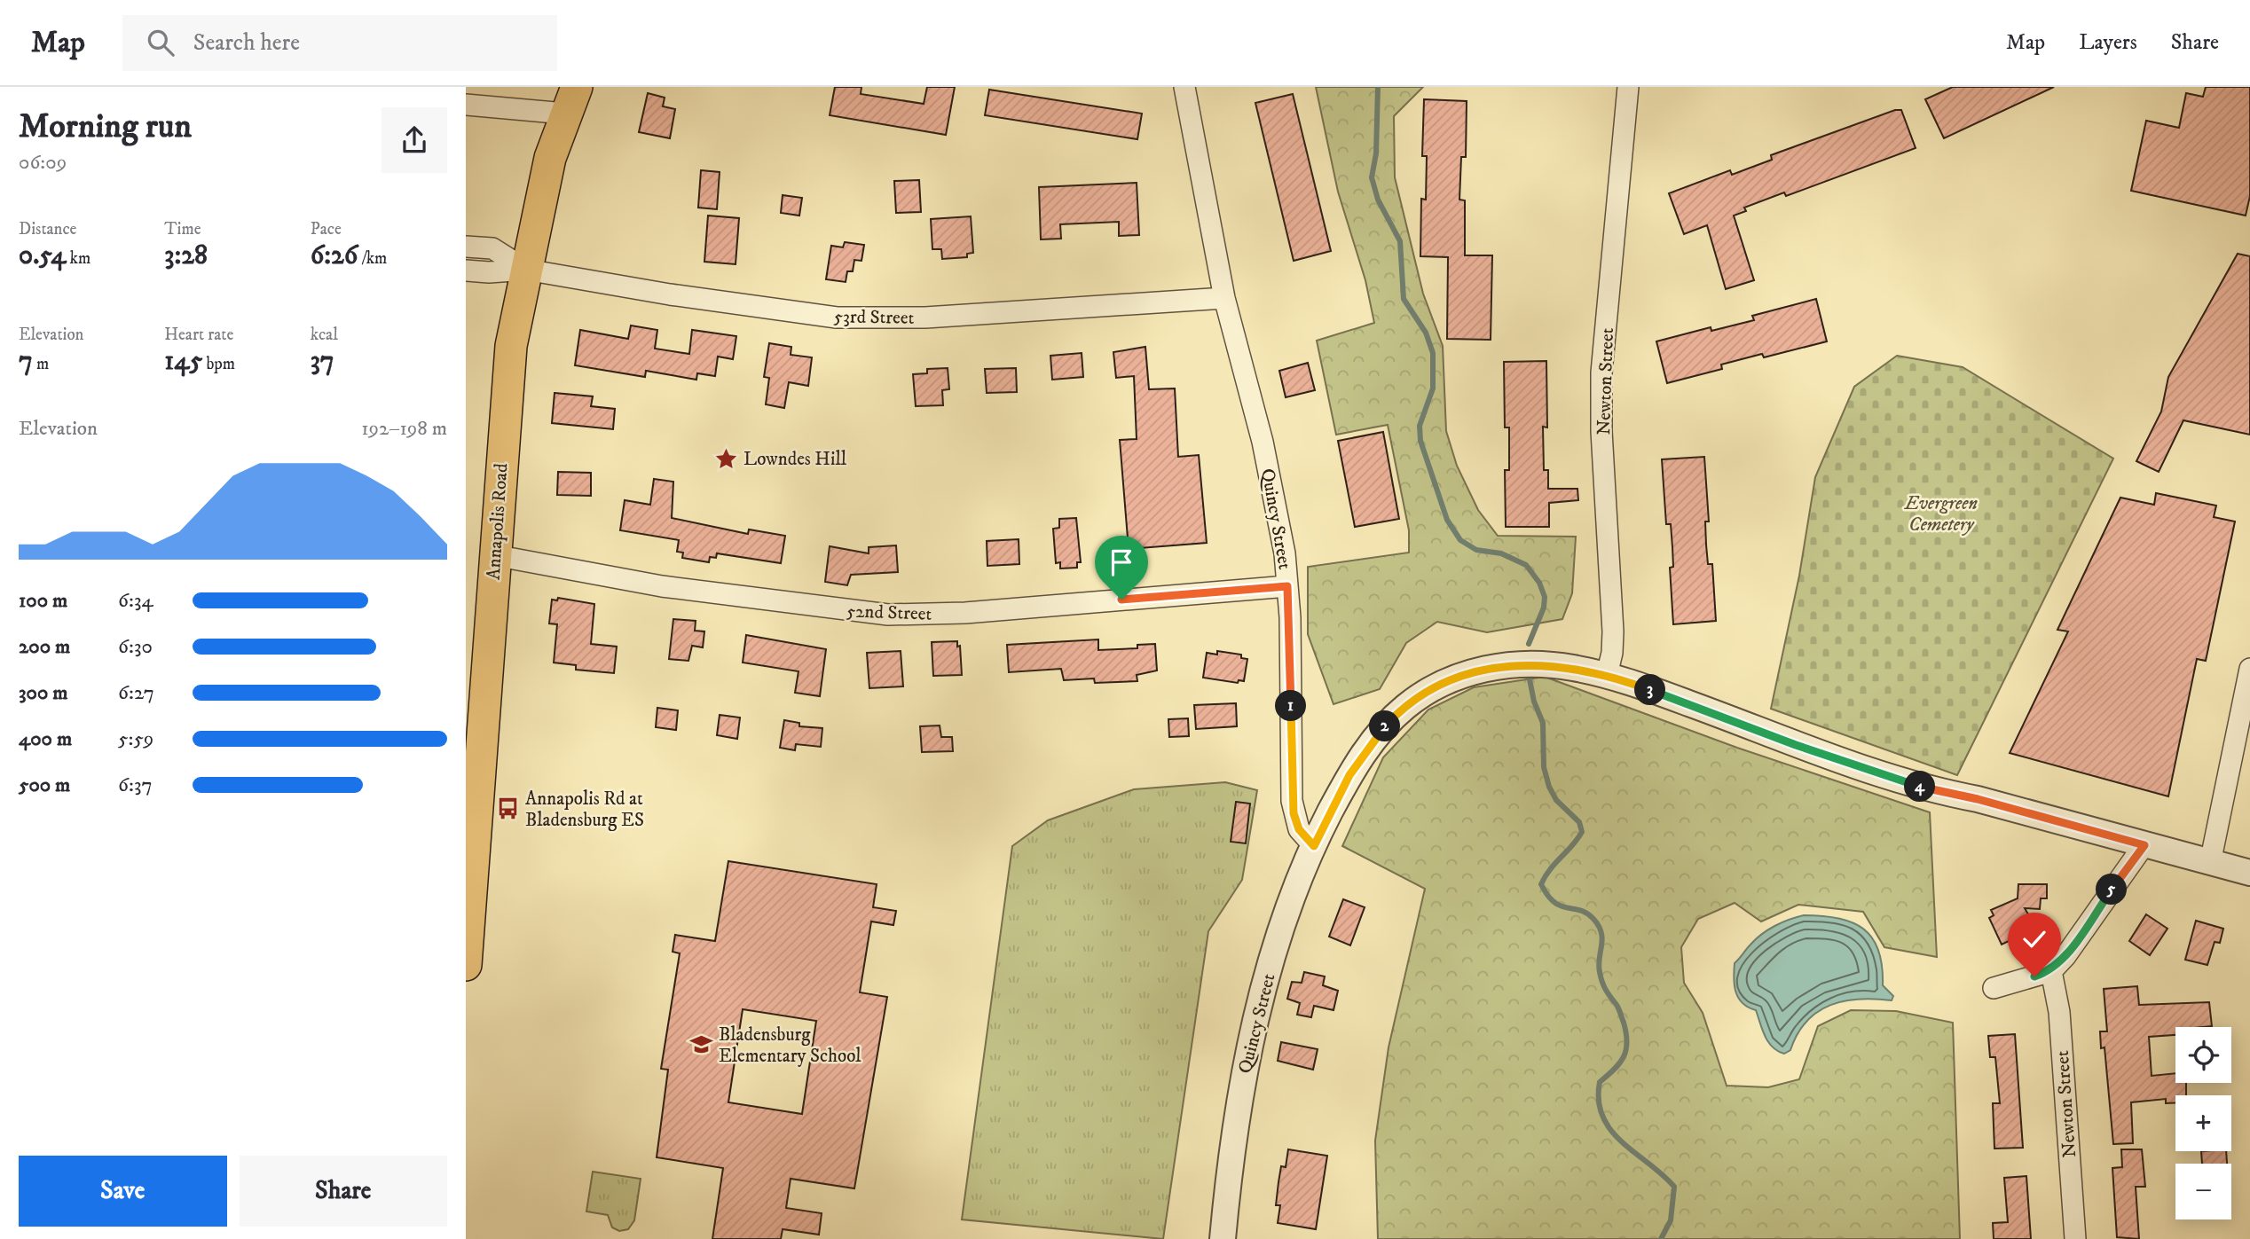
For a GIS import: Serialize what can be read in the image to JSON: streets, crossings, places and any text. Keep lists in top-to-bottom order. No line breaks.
{"streets":{"main road":["Annapolis Road"],"street":["53rd Street","Newton Street","Quincy Street","52nd Street"]},"crossings":[["53rd Street","Quincy Street"],["53rd Street","Annapolis Road"],["Quincy Street","52nd Street"],["Annapolis Road","52nd Street"]],"parks":["Evergreen Cemetery"],"places":{"place":["Lowndes Hill"],"bus stop":["Annapolis Rd at Bladensburg ES"],"school or university":["Bladensburg Elementary School"]},"page":{"header":"Map","search":"Search here","nav":["Map","Layers","Share"],"heading":["Morning run","06:09"],"stats":[["Distance","0.54 km"],["Time","3:28"],["Pace","6:26 /km"],["Elevation","7 m"],["Heart rate","145 bpm"],["kcal","37"]],"chart":["Elevation","192–198 m"],"list":[{"name":"100 m","note":"6:34"},{"name":"200 m","note":"6:30"},{"name":"300 m","note":"6:27"},{"name":"400 m","note":"5:59"},{"name":"500 m","note":"6:37"}],"pins":["3","1","2","4","5"],"map_buttons":["+","−"],"buttons":["Save","Share"]}}
